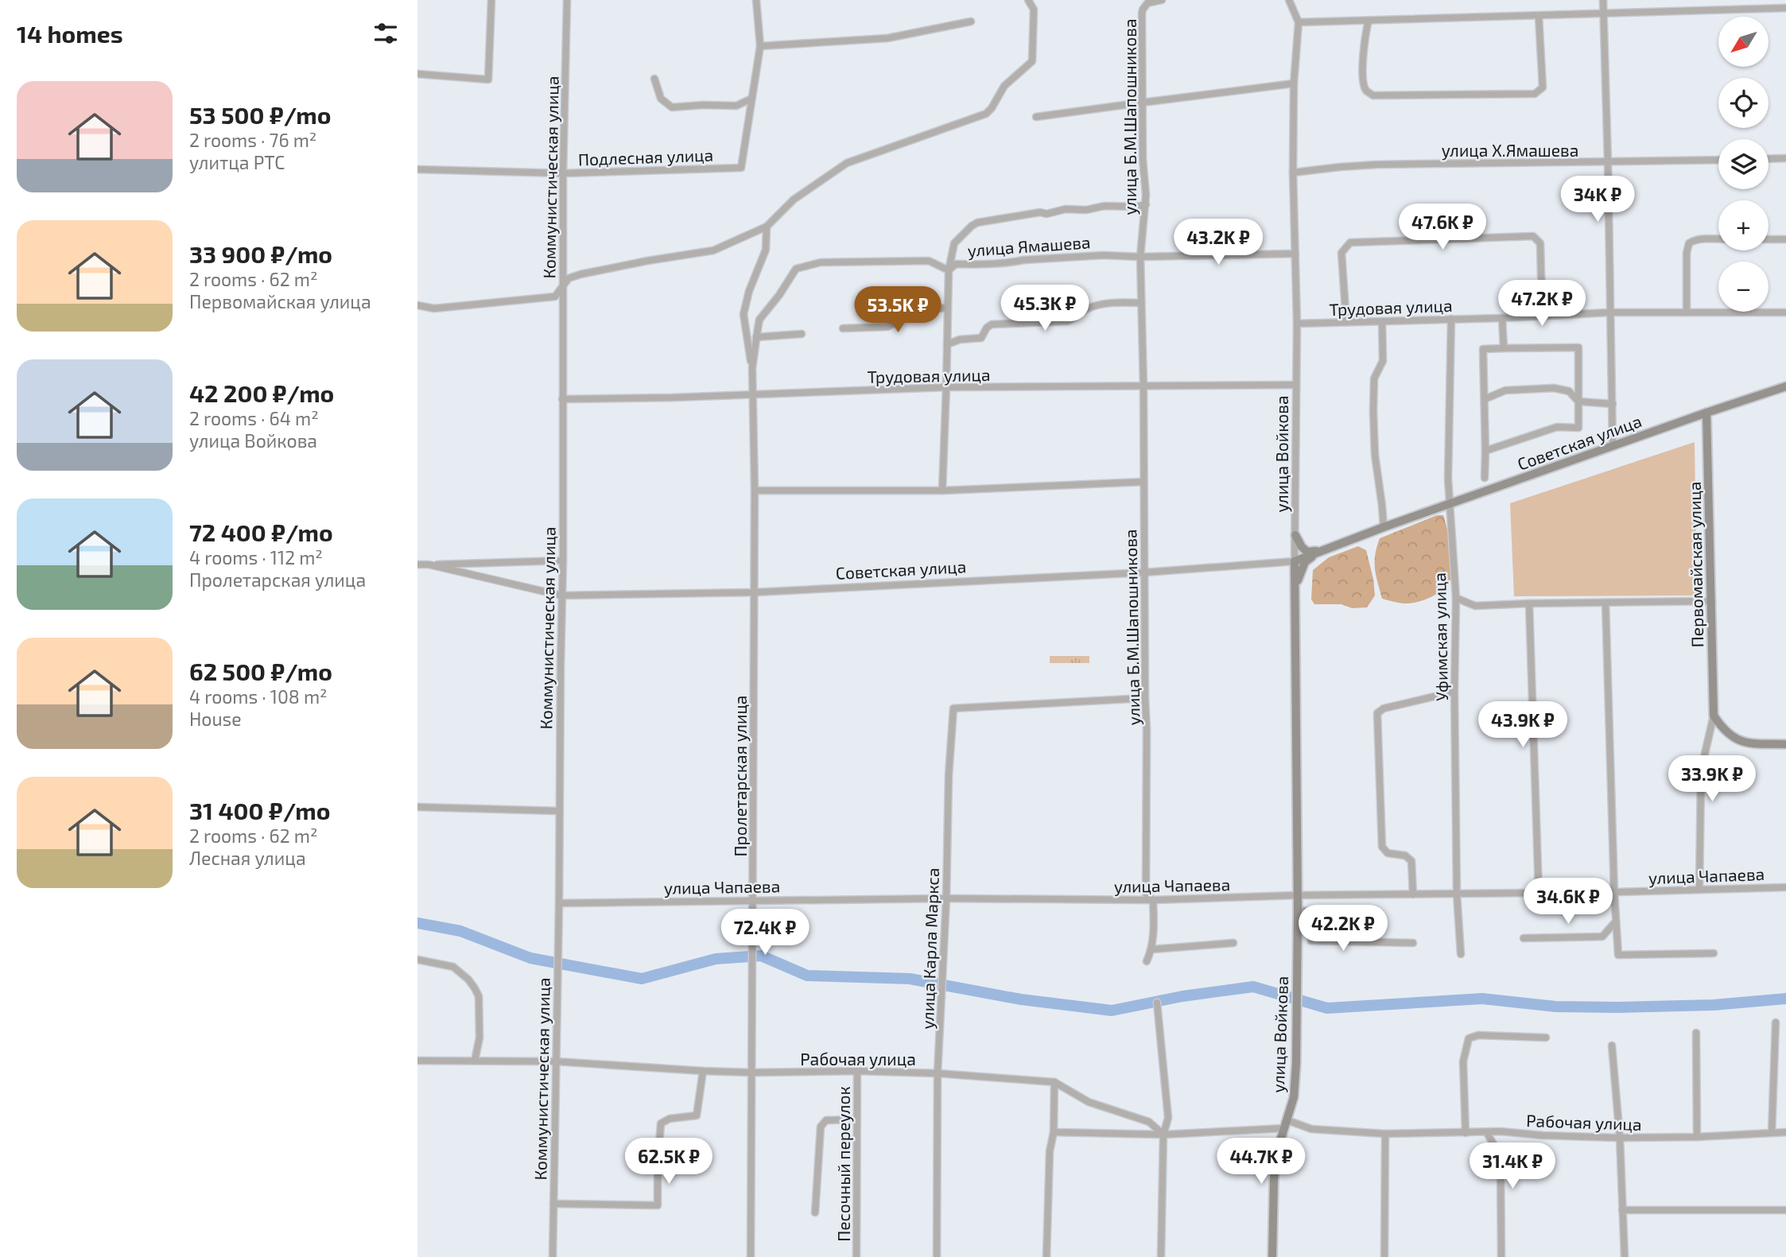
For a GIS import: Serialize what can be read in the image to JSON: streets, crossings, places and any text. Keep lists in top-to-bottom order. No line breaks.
{"streets":{"main road":["Советская улица","улица Войкова","Первомайская улица"],"street":["улица Б.М.Шапошникова","улица Х.Ямашева","Подлесная улица","Коммунистическая улица","улица Ямашева","Трудовая улица","Уфимская улица","Пролетарская улица","улица Чапаева","улица Карла Маркса","Рабочая улица","Песочный переулок"]},"crossings":[["улица Б.М.Шапошникова","улица Ямашева"],["улица Б.М.Шапошникова","Трудовая улица"],["улица Б.М.Шапошникова","Советская улица"],["улица Б.М.Шапошникова","улица Чапаева"],["улица Б.М.Шапошникова","улица Карла Маркса"],["улица Х.Ямашева","улица Войкова"],["Подлесная улица","Коммунистическая улица"],["Коммунистическая улица","Трудовая улица"],["Коммунистическая улица","Советская улица"],["Коммунистическая улица","улица Чапаева"],["Коммунистическая улица","Рабочая улица"],["улица Ямашева","Трудовая улица"],["улица Ямашева","Пролетарская улица"],["Трудовая улица","улица Войкова"],["Трудовая улица","Уфимская улица"],["Трудовая улица","Пролетарская улица"],["Советская улица","улица Войкова"],["Советская улица","Первомайская улица"],["Советская улица","Уфимская улица"],["Советская улица","Пролетарская улица"],["улица Войкова","улица Чапаева"],["улица Войкова","Рабочая улица"],["Первомайская улица","улица Чапаева"],["Уфимская улица","улица Чапаева"],["Пролетарская улица","улица Чапаева"],["Пролетарская улица","Рабочая улица"],["улица Чапаева","улица Карла Маркса"],["улица Карла Маркса","Рабочая улица"],["Рабочая улица","Песочный переулок"]],"north":"bottom left","page":{"heading":"14 homes","map_buttons":["+","−"],"list":[{"name":"53 500 ₽/mo","note":"2 rooms · 76 m² · улитца РТС"},{"name":"33 900 ₽/mo","note":"2 rooms · 62 m² · Первомайская улица"},{"name":"42 200 ₽/mo","note":"2 rooms · 64 m² · улица Войкова"},{"name":"72 400 ₽/mo","note":"4 rooms · 112 m² · Пролетарская улица"},{"name":"62 500 ₽/mo","note":"4 rooms · 108 m² · House"},{"name":"31 400 ₽/mo","note":"2 rooms · 62 m² · Лесная улица"}],"price":["34K ₽","47.6K ₽","43.2K ₽","47.2K ₽","45.3K ₽","53.5K ₽","43.9K ₽","33.9K ₽","34.6K ₽","42.2K ₽","72.4K ₽","62.5K ₽","44.7K ₽","31.4K ₽"]}}
